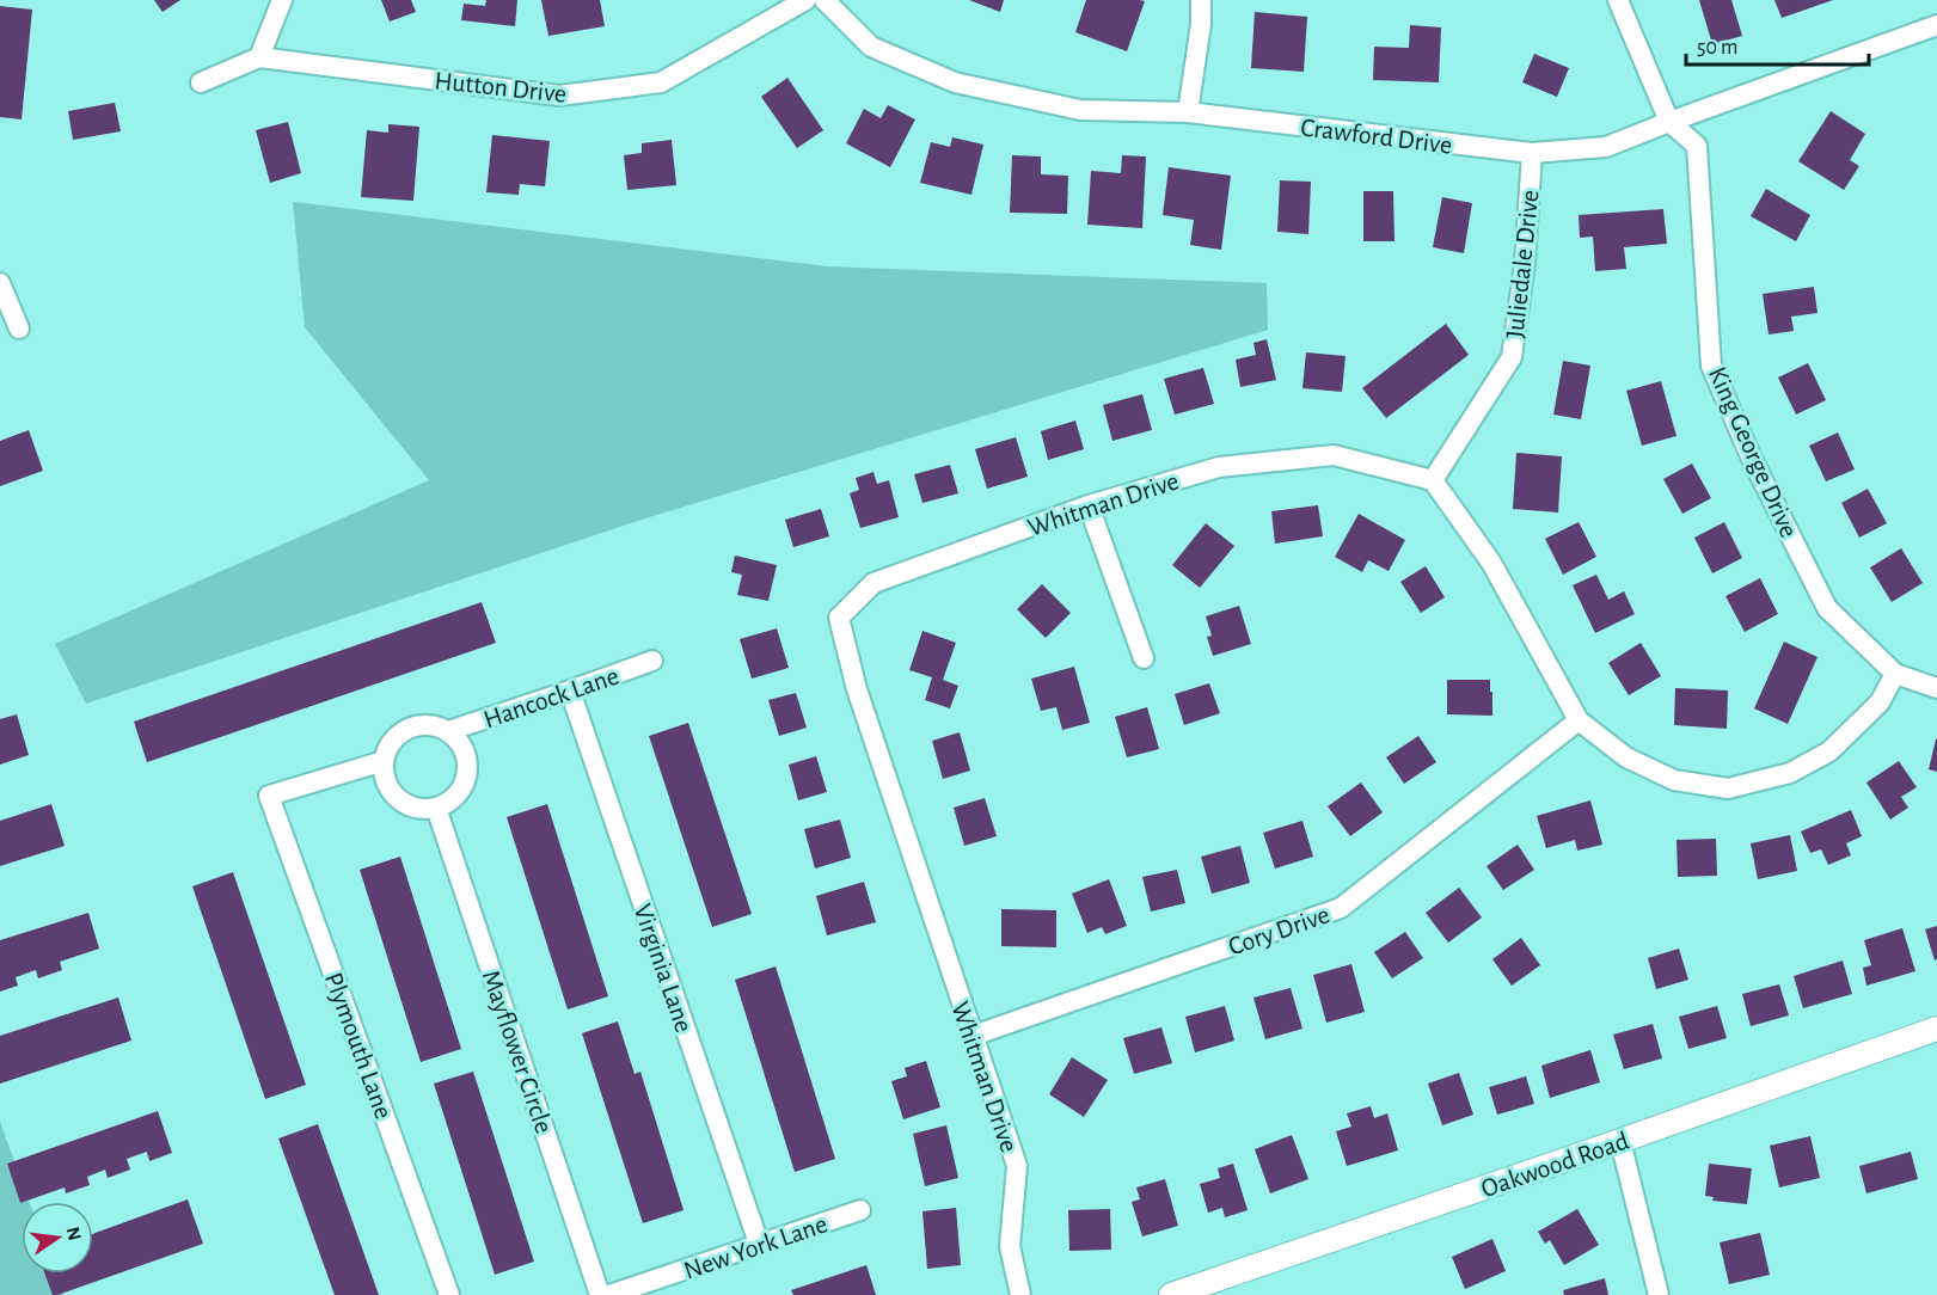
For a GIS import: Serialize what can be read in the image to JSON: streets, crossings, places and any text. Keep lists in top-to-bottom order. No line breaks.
{"streets":{"street":["Hutton Drive","Crawford Drive","Juliedale Drive","King George Drive","Whitman Drive","Hancock Lane","Cory Drive","Virginia Lane","Plymouth Lane","Mayflower Circle","Oakwood Road","New York Lane"]},"crossings":[["Crawford Drive","Juliedale Drive"],["Crawford Drive","King George Drive"],["Juliedale Drive","Whitman Drive"],["Whitman Drive","Cory Drive"],["Hancock Lane","Virginia Lane"],["Hancock Lane","Plymouth Lane"],["Hancock Lane","Mayflower Circle"],["Virginia Lane","New York Lane"],["Plymouth Lane","Mayflower Circle"]],"scale_bar":"50 m","north":"right"}
